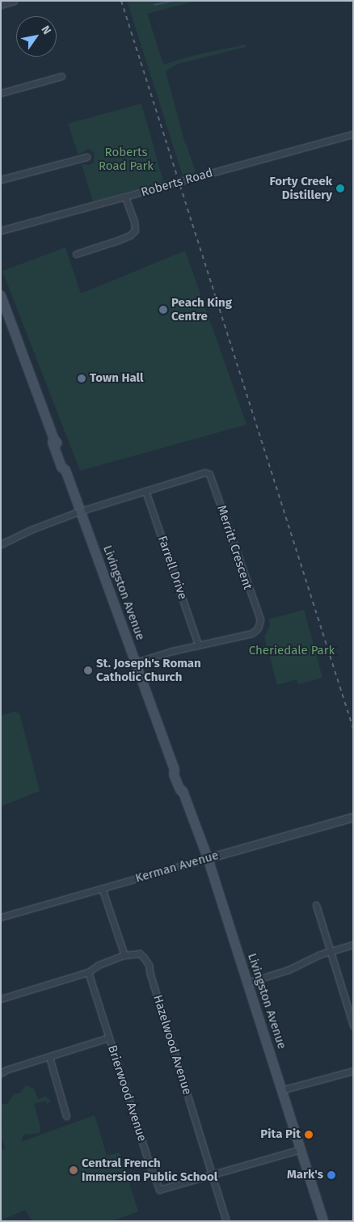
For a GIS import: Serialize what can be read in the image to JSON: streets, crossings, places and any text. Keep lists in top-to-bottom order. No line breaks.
{"streets":{"main road":["Livingston Avenue"],"street":["Roberts Road","Merritt Crescent","Farrell Drive","Kerman Avenue","Hazelwood Avenue","Brierwood Avenue"]},"crossings":[["Merritt Crescent","Farrell Drive"],["Merritt Crescent","Livingston Avenue"],["Livingston Avenue","Kerman Avenue"],["Livingston Avenue","Brierwood Avenue"],["Hazelwood Avenue","Brierwood Avenue"]],"parks":["Roberts Road Park","Cheriedale Park"],"places":["Forty Creek Distillery","Peach King Centre","Town Hall","St. Joseph's Roman Catholic Church","Pita Pit","Central French Immersion Public School","Mark's"],"north":"top right"}
